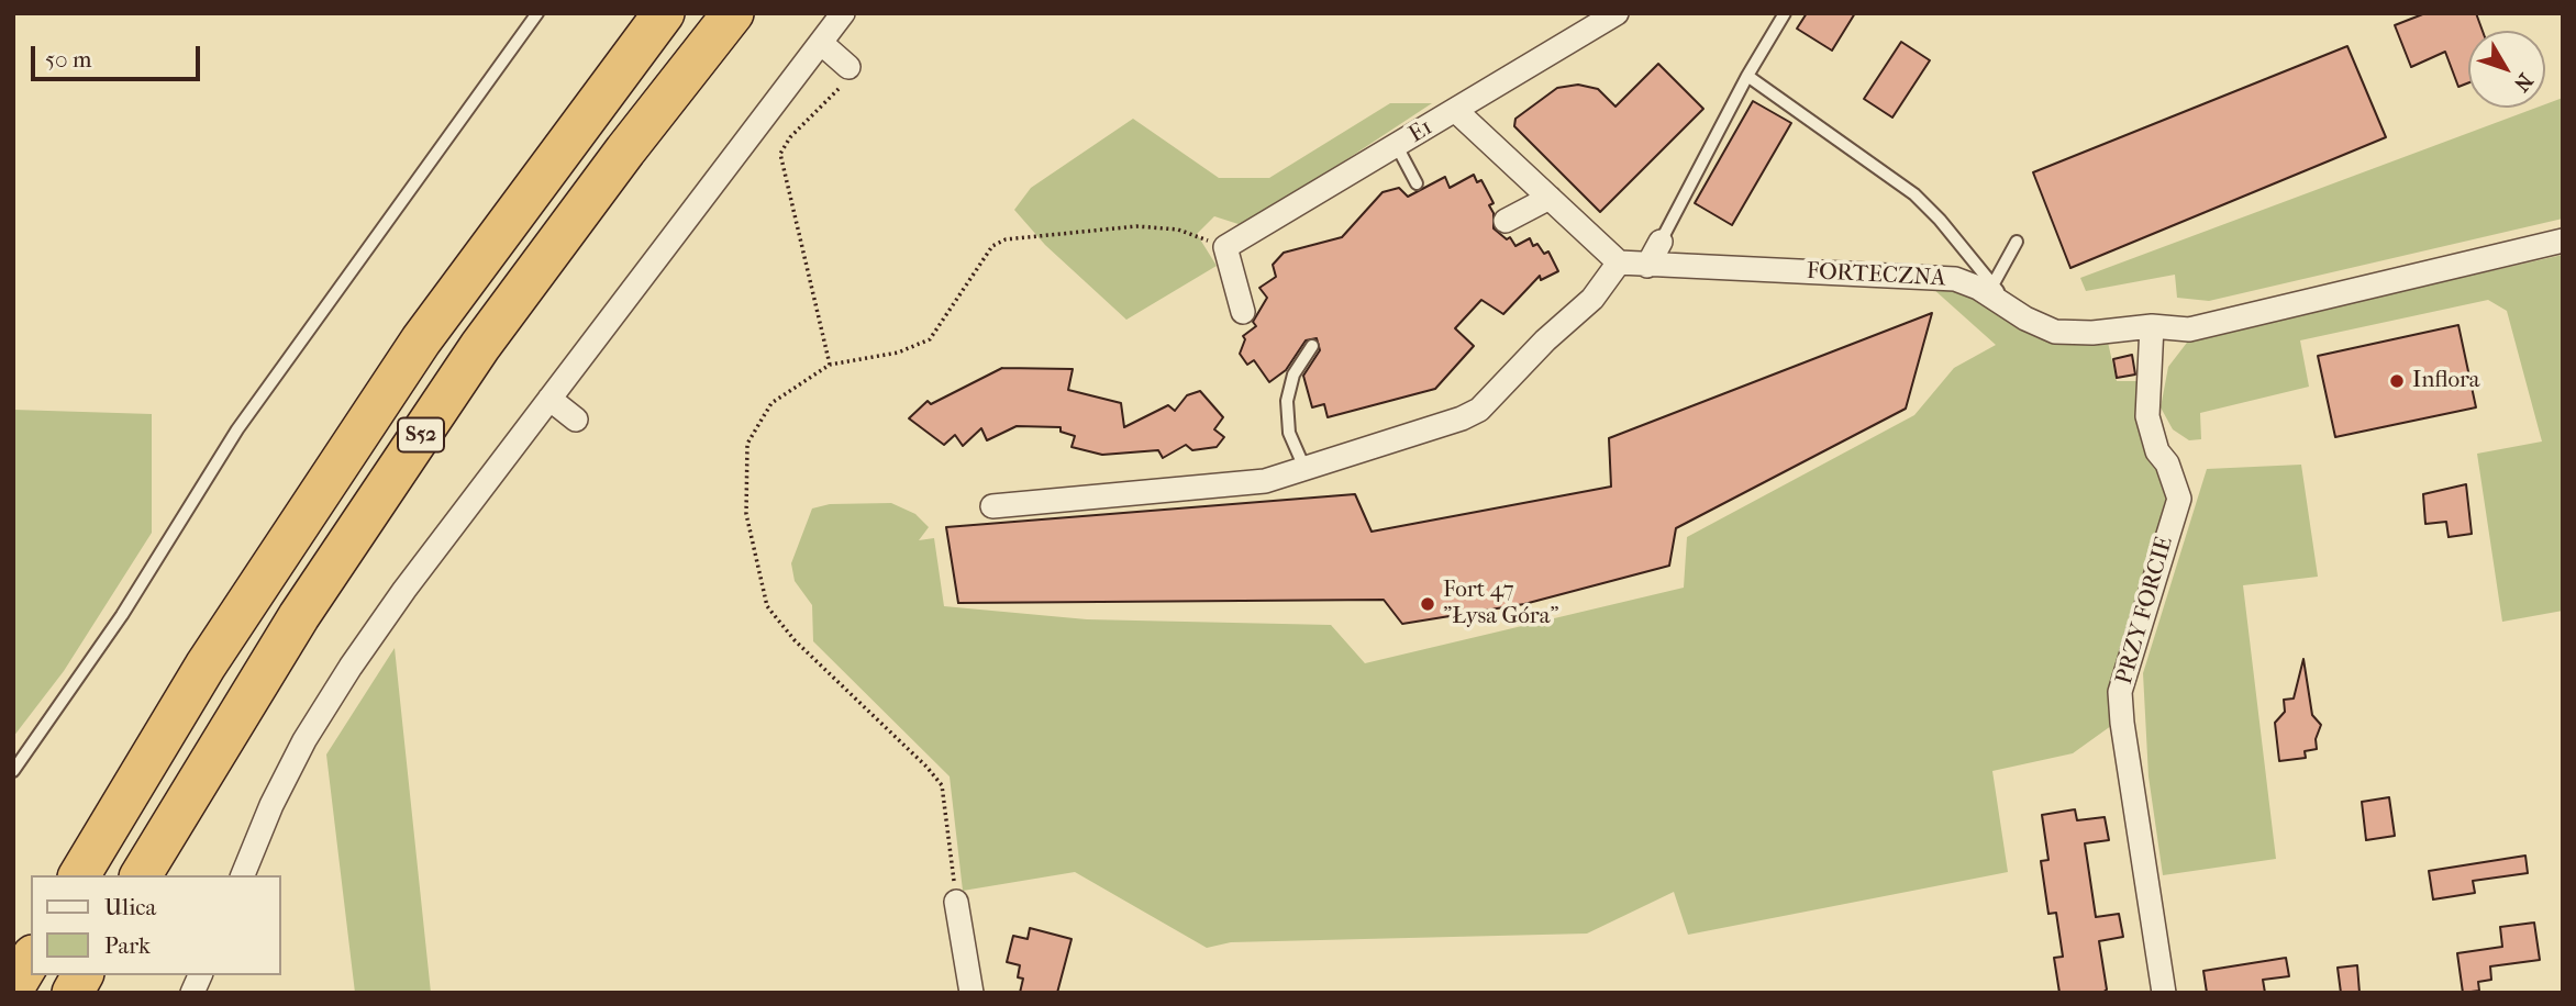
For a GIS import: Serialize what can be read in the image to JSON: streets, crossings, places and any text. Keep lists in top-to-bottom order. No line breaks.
{"streets":{"highway":["S52"],"street":["E1","FORTECZNA","PRZY FORCIE"]},"crossings":[["FORTECZNA","PRZY FORCIE"]],"places":["Inflora","Fort 47 \"Łysa Góra\""],"legend":["Ulica","Park"],"scale_bar":"50 m","north":"bottom right"}
